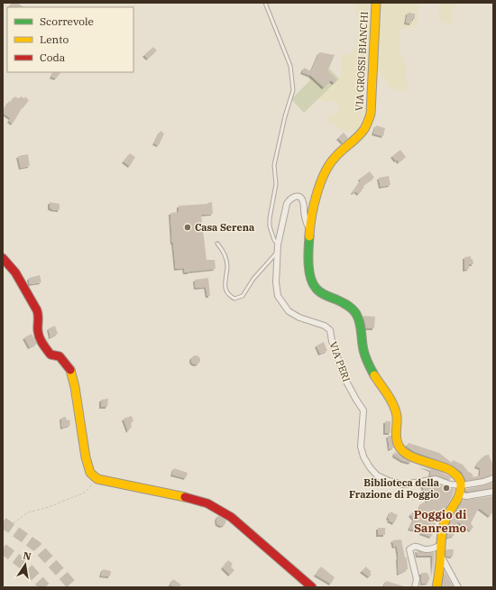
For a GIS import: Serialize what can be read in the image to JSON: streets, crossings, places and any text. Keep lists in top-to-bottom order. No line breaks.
{"streets":{"main road":["VIA GROSSI BIANCHI"],"street":["VIA PERI"]},"crossings":[["VIA GROSSI BIANCHI","VIA PERI"]],"districts":["Poggio di Sanremo"],"places":["Casa Serena","Biblioteca della Frazione di Poggio"],"legend":["Scorrevole","Lento","Coda"],"north":"top"}
